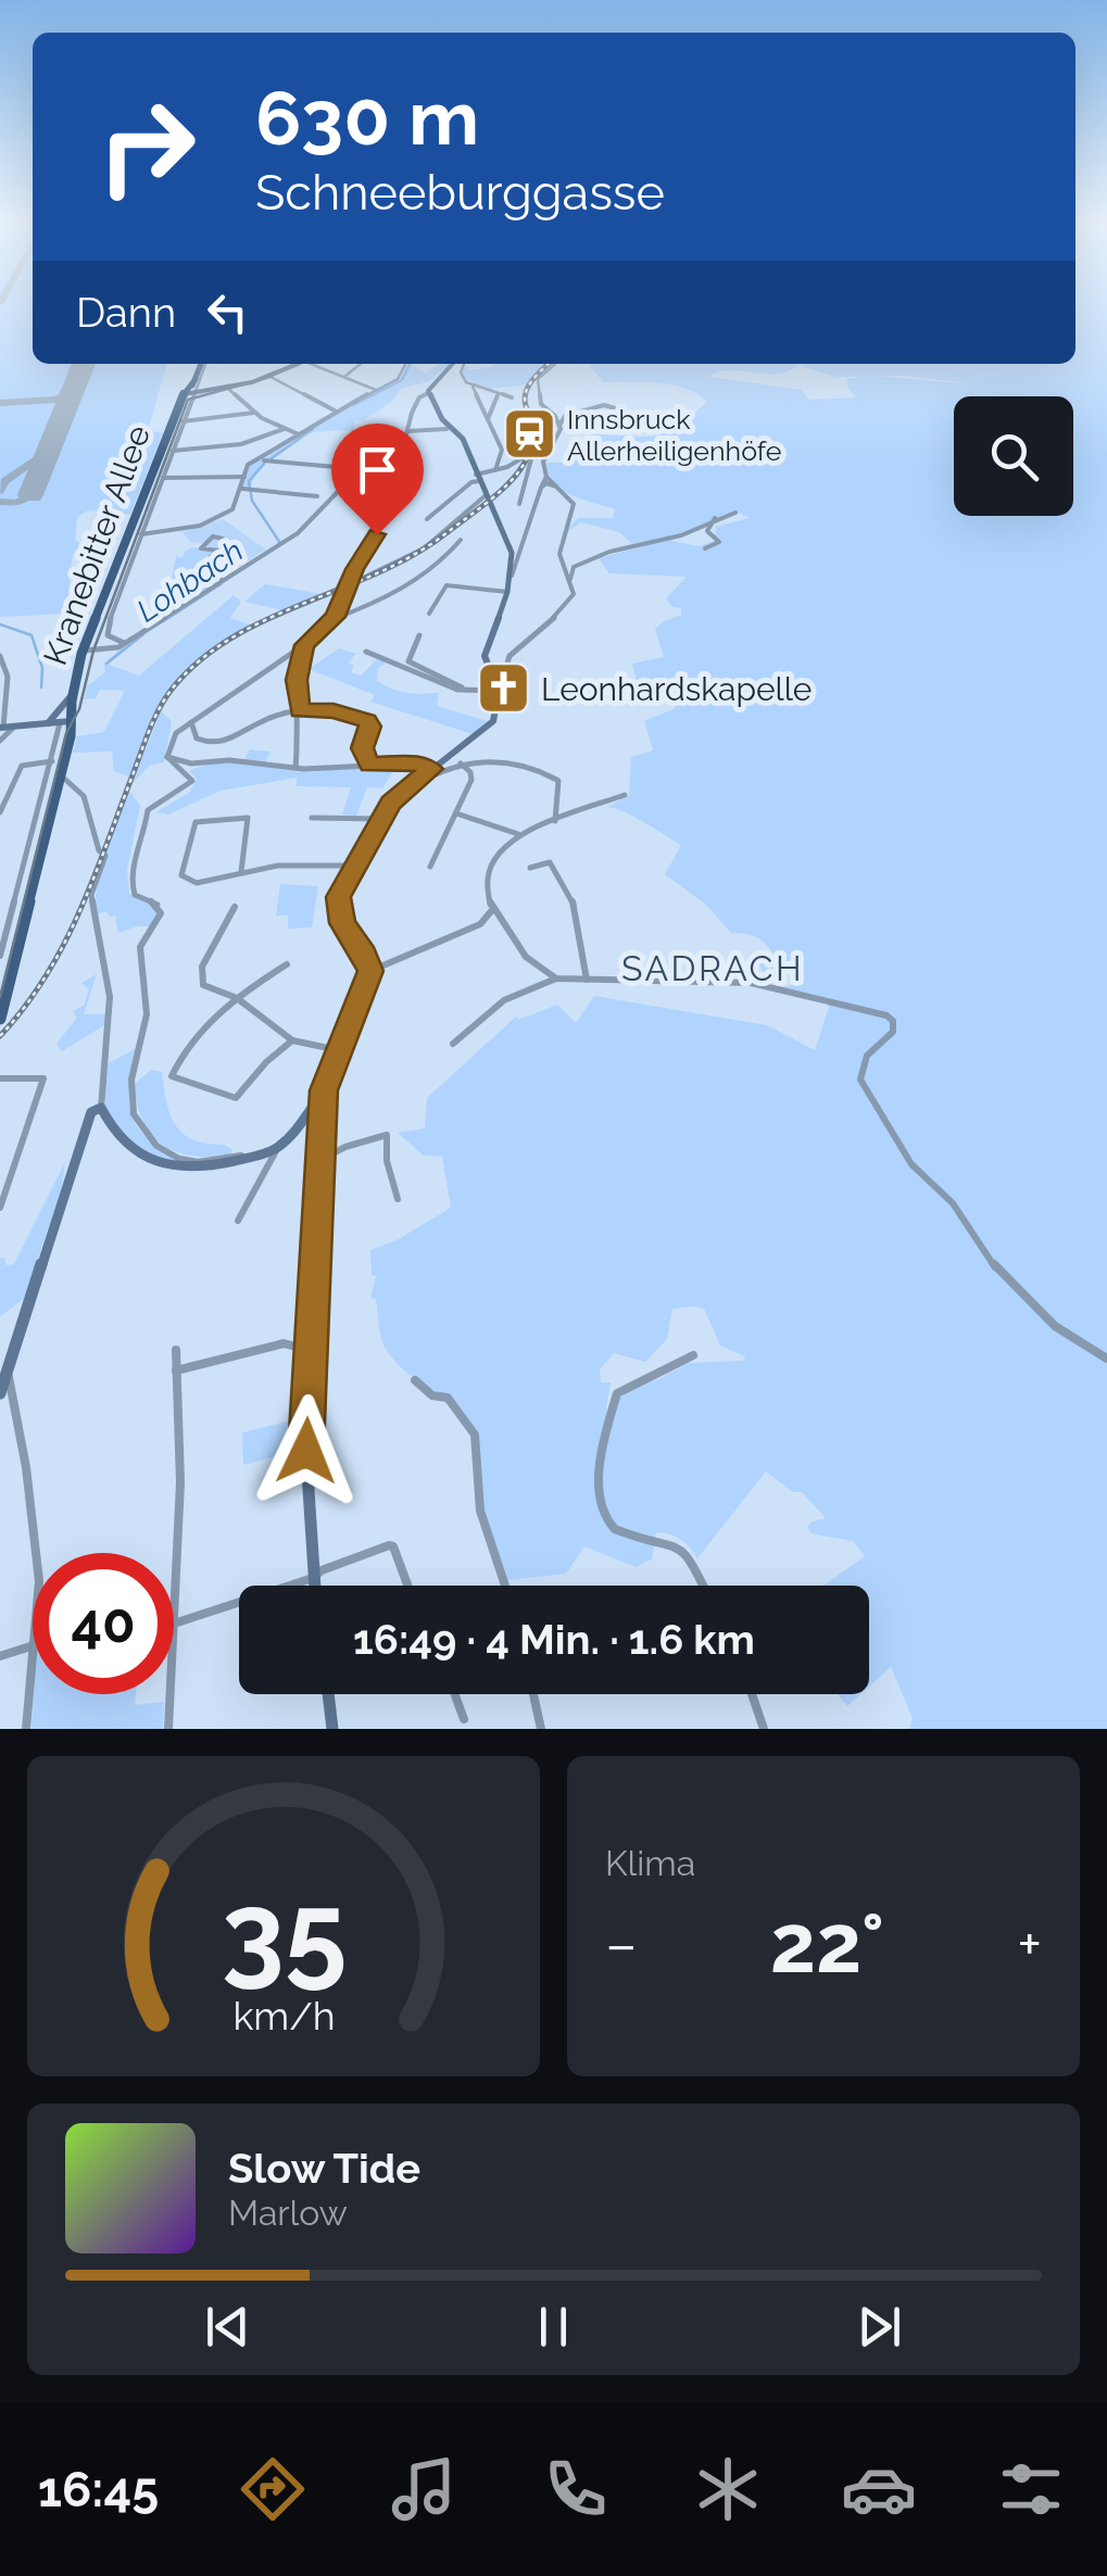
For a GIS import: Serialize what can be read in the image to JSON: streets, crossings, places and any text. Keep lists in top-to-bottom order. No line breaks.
{"streets":{"main road":["Kranebitter Allee"]},"districts":["SADRACH"],"water":["Lohbach"],"places":{"station":["Innsbruck Allerheiligenhöfe"],"church":["Leonhardskapelle"]},"page":{"turn":["630 m","Schneeburggasse"],"then":"Dann","limit":"40","trip":"16:49 · 4 Min. · 1.6 km","tile":"Klima","heat":["−","22°","+"],"song":["Slow Tide","Marlow"],"tabs":"16:45","gauge":["35","km/h"]}}
